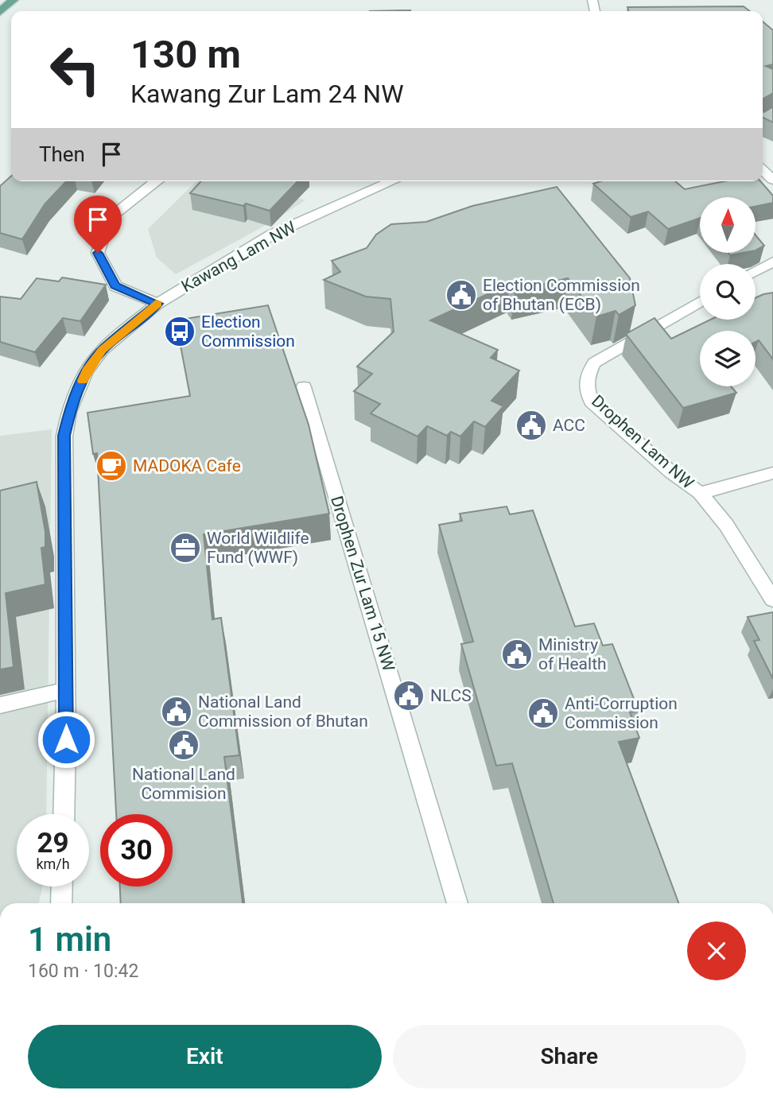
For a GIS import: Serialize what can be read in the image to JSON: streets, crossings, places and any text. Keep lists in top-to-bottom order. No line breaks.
{"streets":{"street":["Kawang Lam NW","Drophen Lam NW","Drophen Zur Lam 15 NW"]},"places":{"public building":["Election Commission of Bhutan (ECB)","ACC","Ministry of Health","NLCS","National Land Commission of Bhutan","Anti-Corruption Commission","National Land Commision"],"bus stop":["Election Commission"],"cafe":["MADOKA Cafe"],"office":["World Wildlife Fund (WWF)"]},"north":"top","page":{"turn":["130 m","Kawang Zur Lam 24 NW"],"then":"Then","speed":"29 km/h","limit":"30","heading":["1 min","160 m · 10:42"],"buttons":["Exit","Share"]}}
